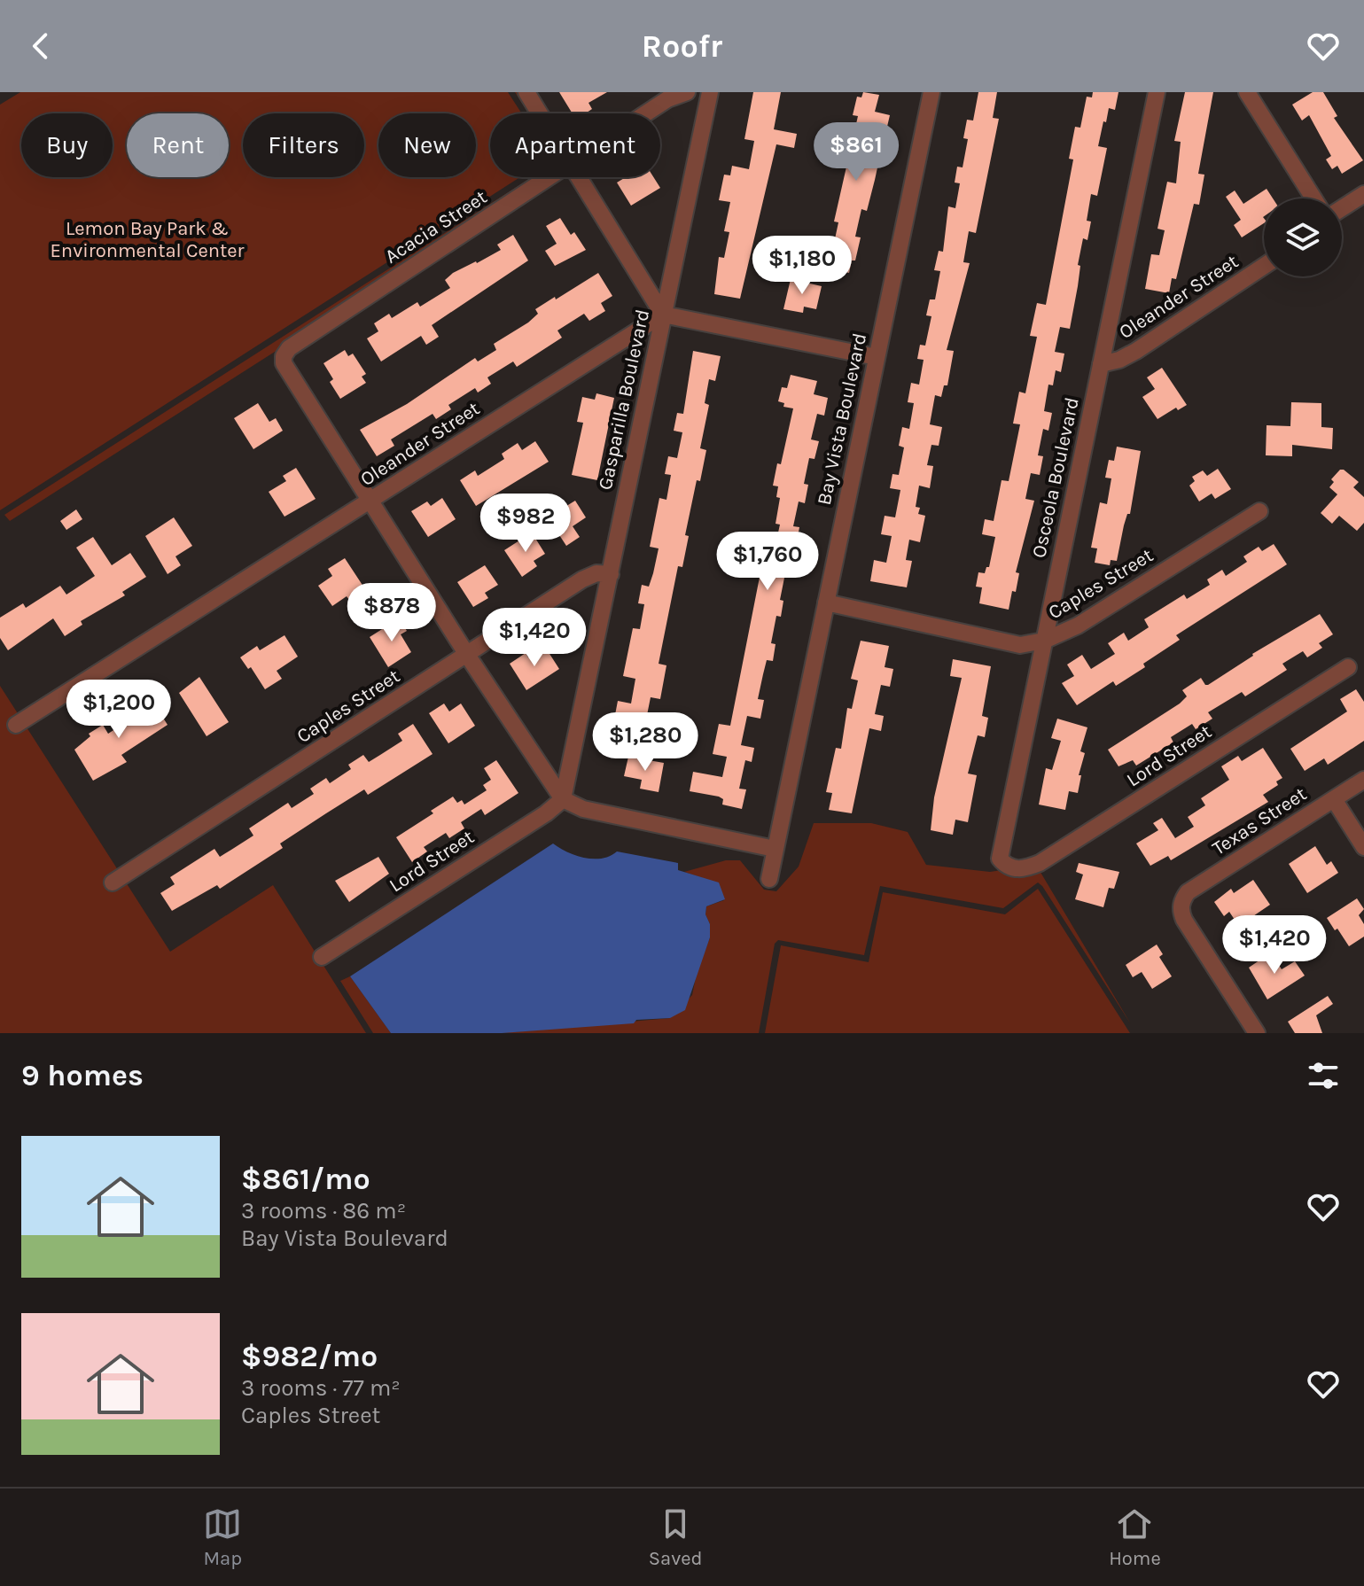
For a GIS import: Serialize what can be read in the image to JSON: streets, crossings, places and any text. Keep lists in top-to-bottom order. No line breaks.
{"streets":{"street":["Acacia Street","Oleander Street","Gasparilla Boulevard","Bay Vista Boulevard","Osceola Boulevard","Caples Street","Lord Street","Texas Street"]},"crossings":[["Acacia Street","Oleander Street"],["Oleander Street","Gasparilla Boulevard"],["Oleander Street","Osceola Boulevard"],["Gasparilla Boulevard","Caples Street"],["Gasparilla Boulevard","Lord Street"],["Bay Vista Boulevard","Caples Street"],["Osceola Boulevard","Caples Street"],["Osceola Boulevard","Lord Street"]],"parks":["Lemon Bay Park & Environmental Center"],"page":{"header":"Roofr","chip":["Buy","Rent","Filters","New","Apartment"],"price":["$861","$1,180","$982","$1,760","$878","$1,420","$1,200","$1,280","$1,420"],"heading":"9 homes","list":[{"name":"$861/mo","note":"3 rooms · 86 m² · Bay Vista Boulevard"},{"name":"$982/mo","note":"3 rooms · 77 m² · Caples Street"}],"tabs":["Map","Saved","Home"]}}
